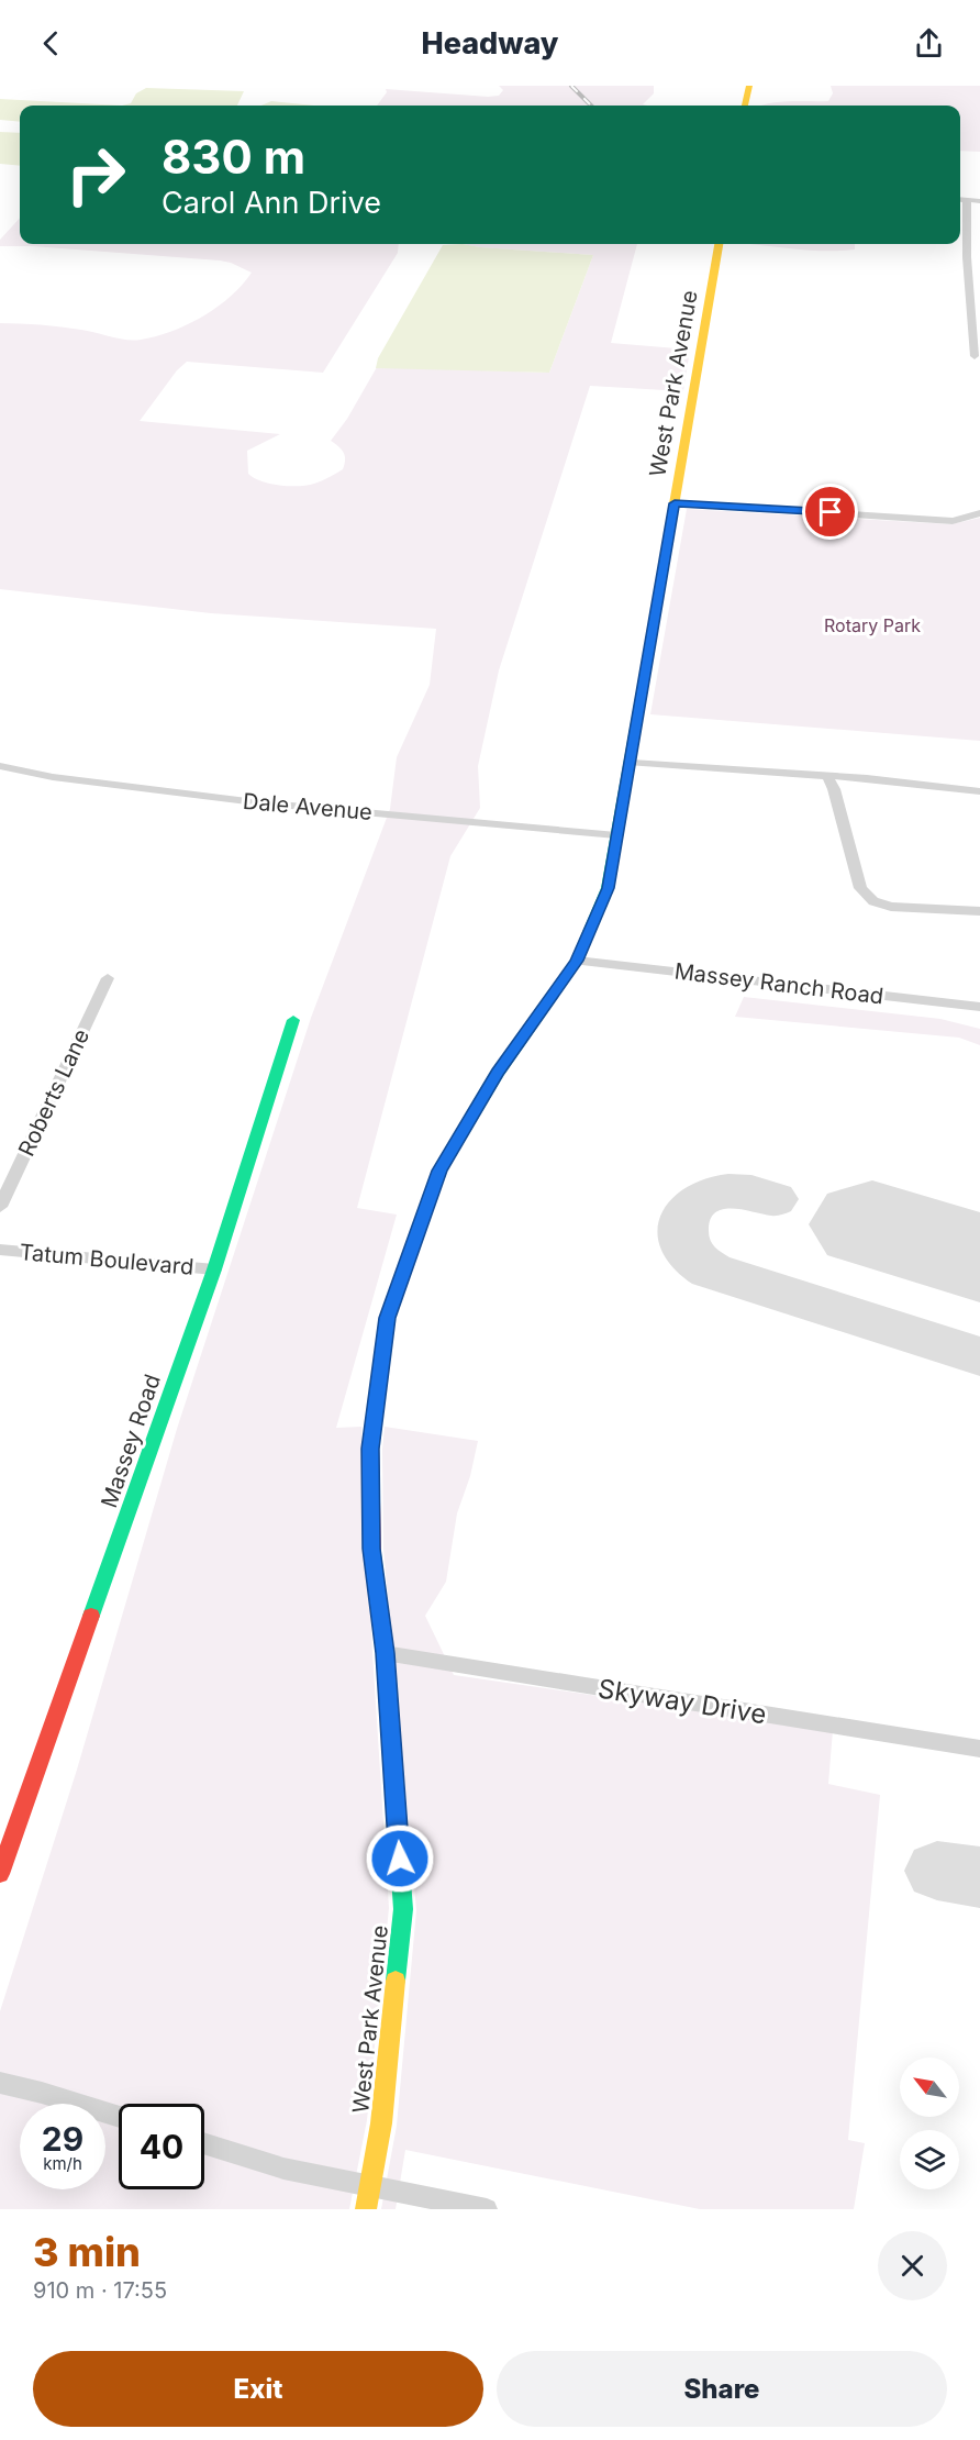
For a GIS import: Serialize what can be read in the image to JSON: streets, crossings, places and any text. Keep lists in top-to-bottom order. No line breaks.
{"streets":{"street":["West Park Avenue","Dale Avenue","Massey Ranch Road","Roberts Lane","Tatum Boulevard","Massey Road","Skyway Drive"]},"crossings":[["West Park Avenue","Dale Avenue"],["West Park Avenue","Massey Ranch Road"],["West Park Avenue","Skyway Drive"],["Tatum Boulevard","Massey Road"]],"parks":["Rotary Park"],"north":"top left","page":{"header":"Headway","turn":["830 m","Carol Ann Drive"],"speed":"29 km/h","limit":"40","heading":["3 min","910 m · 17:55"],"buttons":["Exit","Share"]}}
